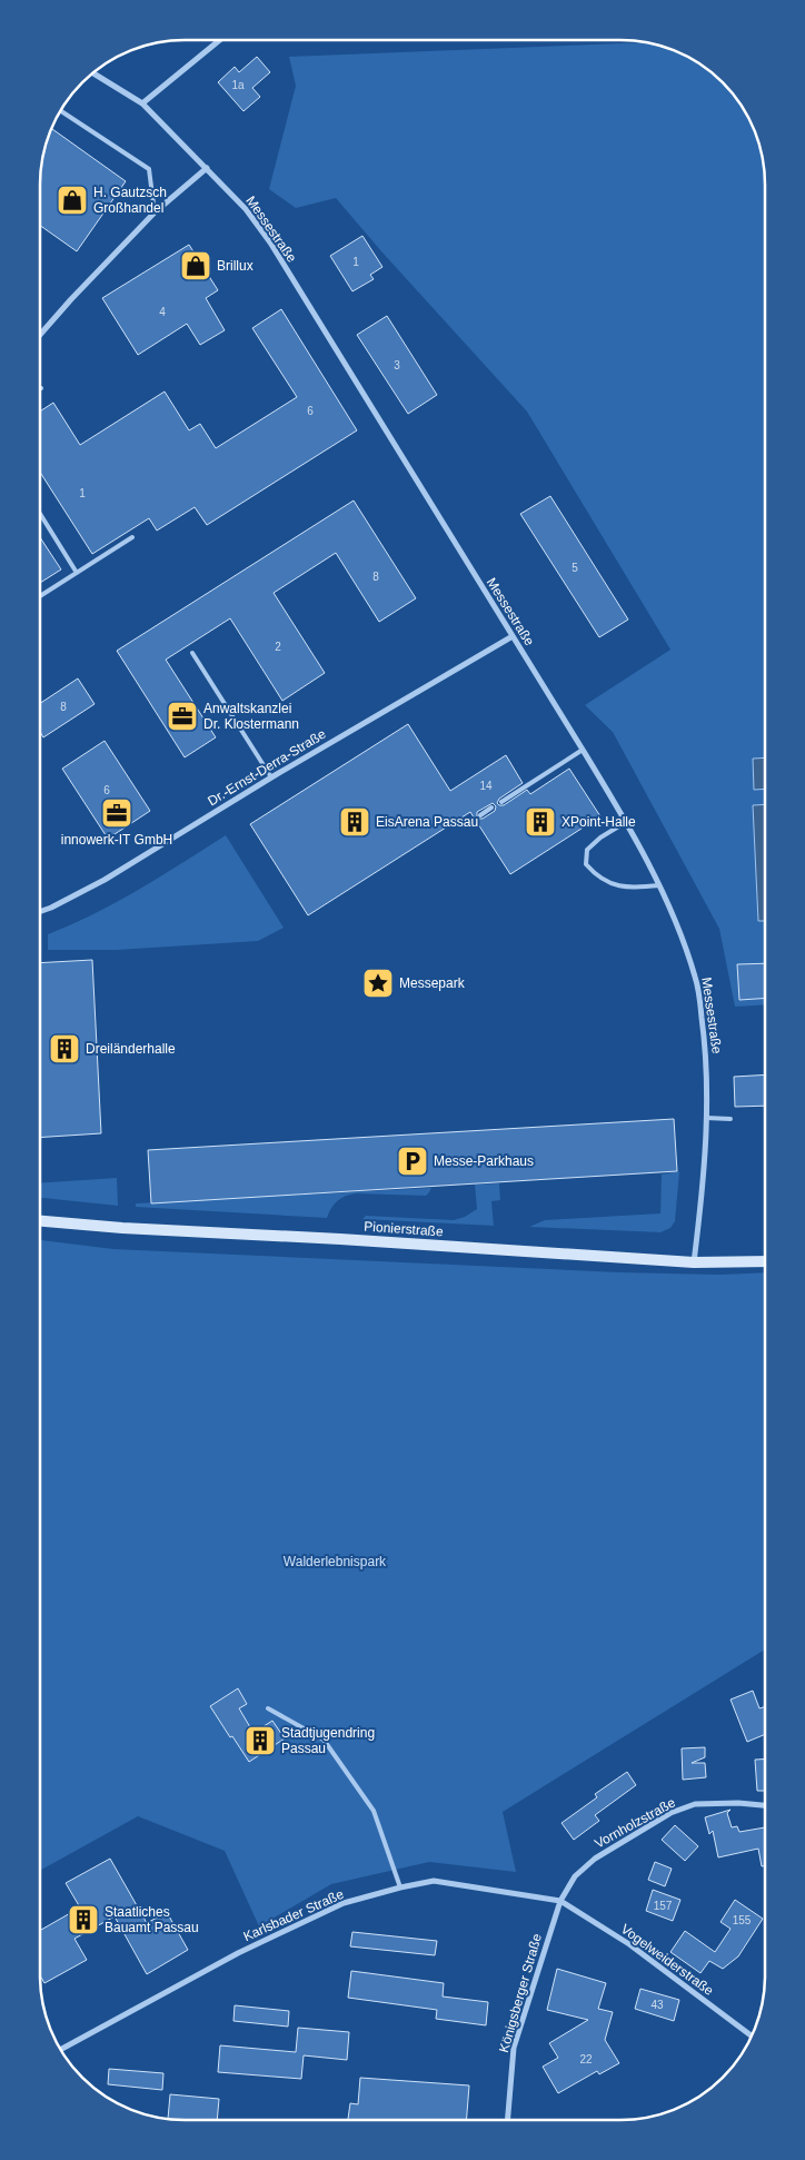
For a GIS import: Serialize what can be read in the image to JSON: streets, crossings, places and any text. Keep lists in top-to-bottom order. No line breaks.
{"streets":{"main road":["Pionierstraße"],"street":["Messestraße","Dr.-Ernst-Derra-Straße","Vornholzstraße","Karlsbader Straße","Vogelweiderstraße","Königsberger Straße"]},"crossings":[["Messestraße","Dr.-Ernst-Derra-Straße"],["Messestraße","Pionierstraße"],["Vornholzstraße","Karlsbader Straße"],["Vornholzstraße","Vogelweiderstraße"],["Vornholzstraße","Königsberger Straße"],["Karlsbader Straße","Vogelweiderstraße"],["Karlsbader Straße","Königsberger Straße"],["Vogelweiderstraße","Königsberger Straße"]],"parks":["Walderlebnispark"],"places":{"shop":["H. Gautzsch Großhandel","Brillux"],"office":["Anwaltskanzlei Dr. Klostermann","innowerk-IT GmbH"],"building":["EisArena Passau","XPoint-Halle","Dreiländerhalle","Stadtjugendring Passau","Staatliches Bauamt Passau"],"place":["Messepark"],"parking":["Messe-Parkhaus"]},"house_numbers":["1a","1","4","3","6","1","5","8","2","8","14","6","157","155","43","22"]}
